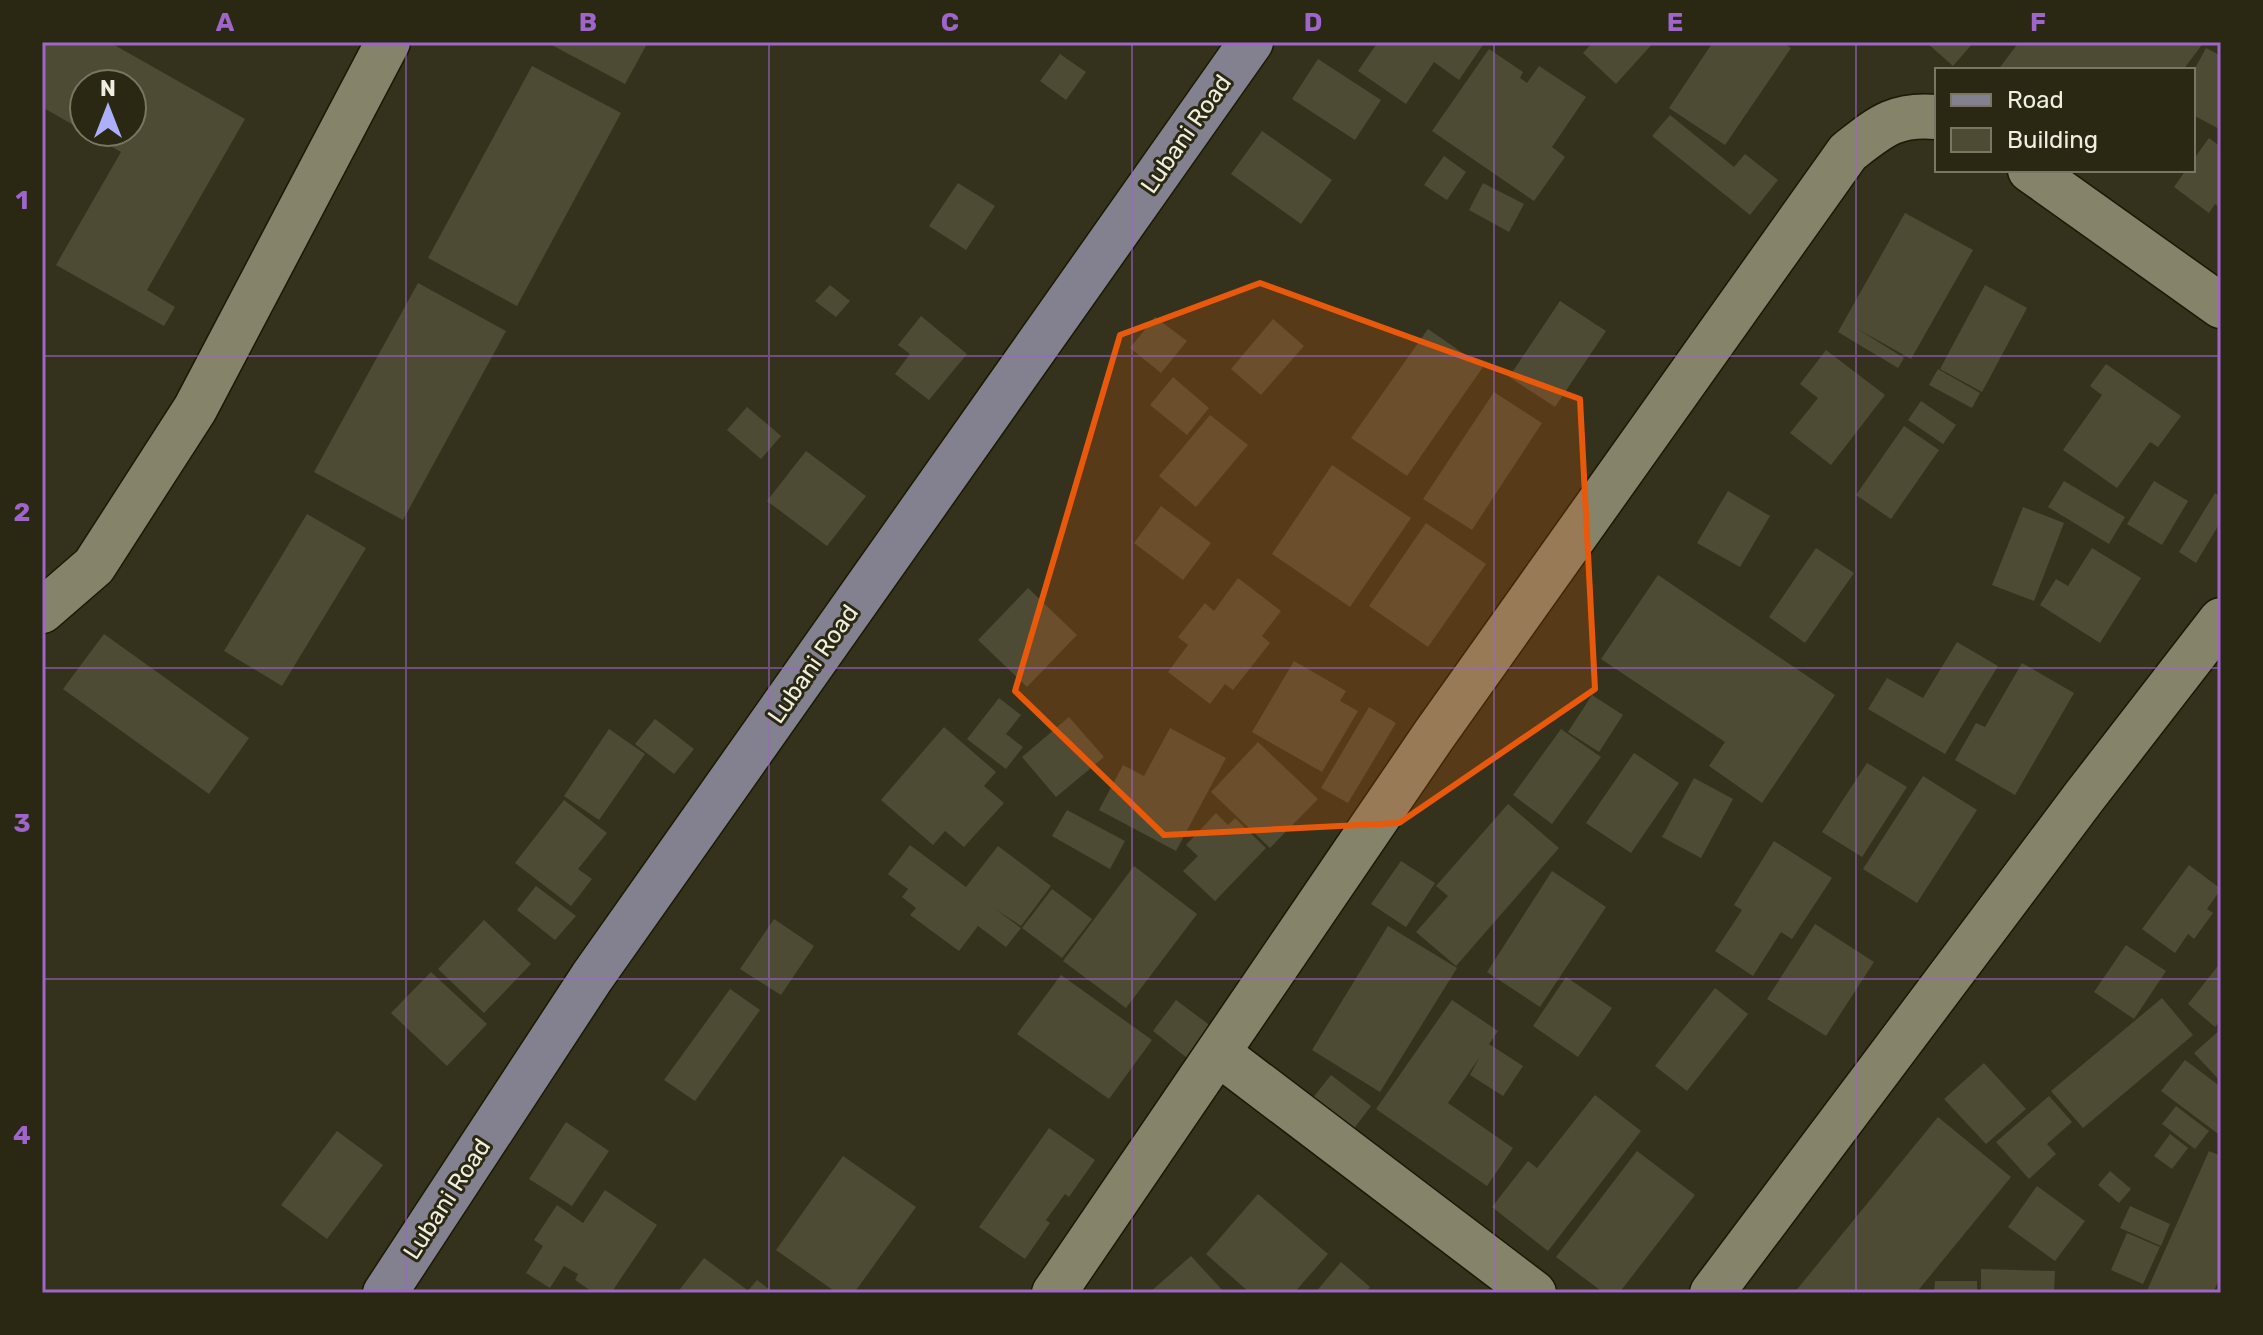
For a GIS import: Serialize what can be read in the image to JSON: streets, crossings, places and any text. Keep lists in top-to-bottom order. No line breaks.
{"streets":{"street":["Lubani Road"]},"legend":["Road","Building"],"north":"top","grid":{"columns":["A","B","C","D","E","F"],"rows":["1","2","3","4"]}}
